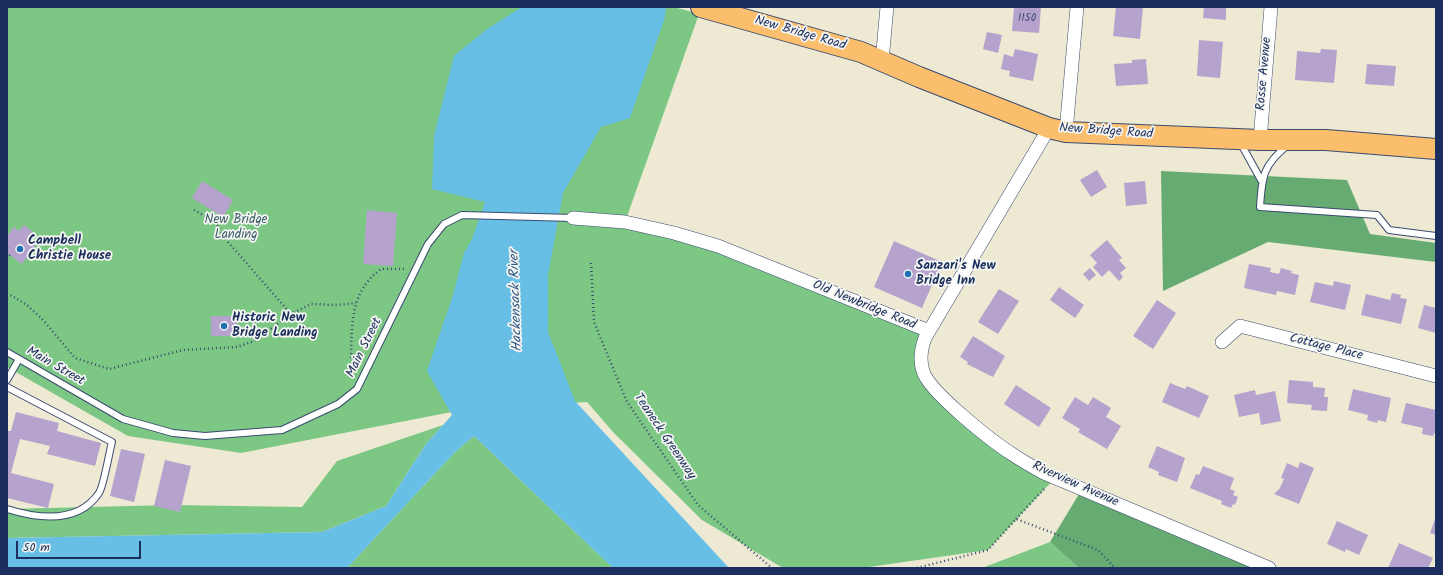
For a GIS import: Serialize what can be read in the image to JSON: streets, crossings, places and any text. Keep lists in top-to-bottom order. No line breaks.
{"streets":{"main road":["New Bridge Road"],"street":["Rosse Avenue","Old Newbridge Road","Cottage Place","Riverview Avenue"],"lane":["Main Street"],"path":["Teaneck Greenway"]},"crossings":[["New Bridge Road","Rosse Avenue"],["New Bridge Road","Old Newbridge Road"],["Old Newbridge Road","Main Street"],["Old Newbridge Road","Riverview Avenue"]],"water":["Hackensack River"],"parks":["New Bridge Landing"],"places":["Campbell Christie House","Sanzari's New Bridge Inn","Historic New Bridge Landing"],"house_numbers":["1150"],"scale_bar":"50 m"}
